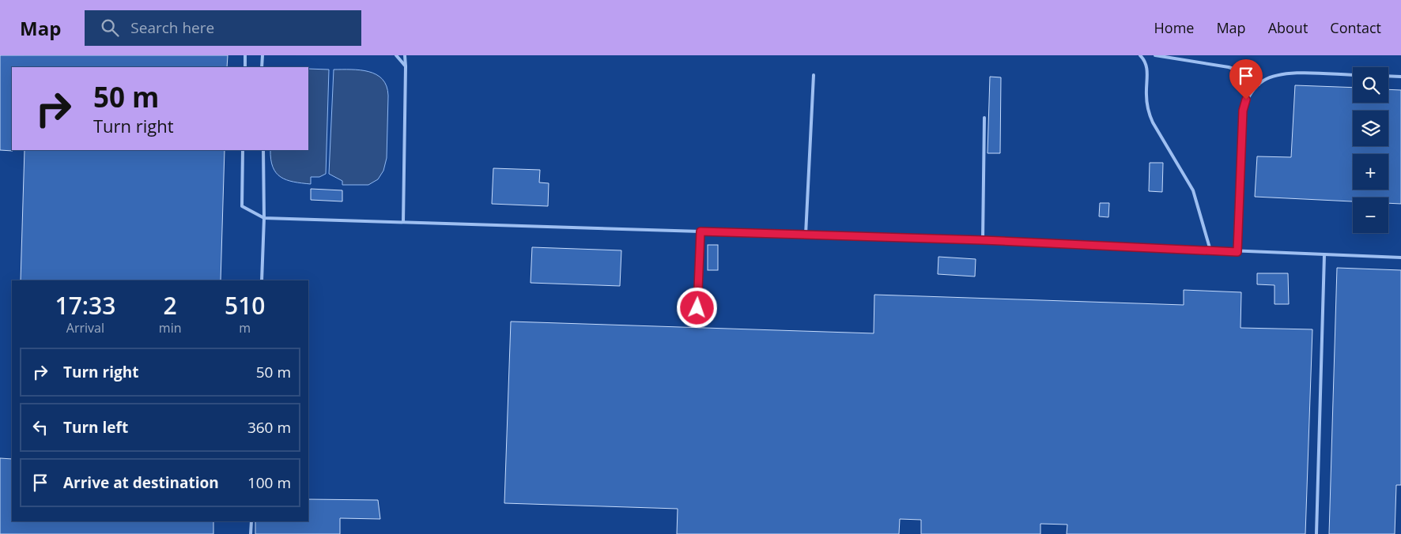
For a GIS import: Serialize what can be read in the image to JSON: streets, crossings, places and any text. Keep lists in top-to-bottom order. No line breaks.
{"page":{"header":"Map","search":"Search here","nav":["Home","Map","About","Contact"],"map_buttons":["+","−"],"turn":["50 m","Turn right"],"eta":["17:33","Arrival","2","min","510","m"],"list":[{"name":"Turn right","value":"50 m"},{"name":"Turn left","value":"360 m"},{"name":"Arrive at destination","value":"100 m"}]}}
